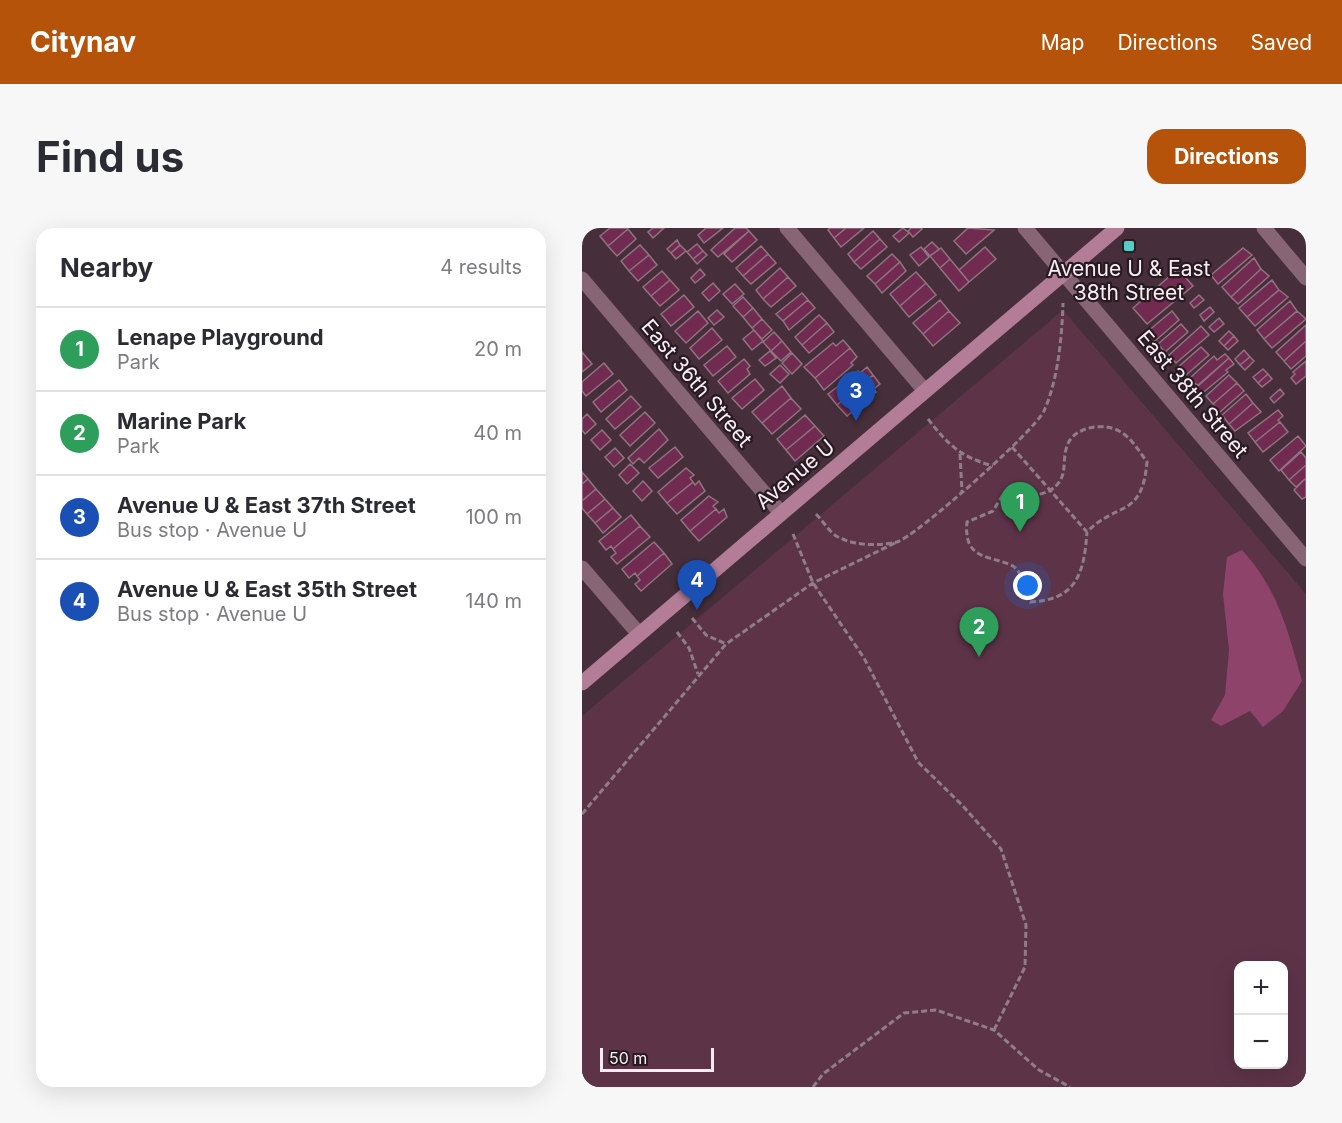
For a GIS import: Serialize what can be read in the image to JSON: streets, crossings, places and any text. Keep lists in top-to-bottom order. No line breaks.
{"streets":{"main road":["Avenue U"],"street":["East 36th Street","East 38th Street"]},"crossings":[["East 36th Street","Avenue U"],["East 38th Street","Avenue U"]],"places":{"transit":["Avenue U & East 38th Street"]},"scale_bar":"50 m","page":{"header":"Citynav","nav":["Map","Directions","Saved"],"buttons":"Directions","title":"Find us","heading":["Nearby","4 results"],"list":[{"mark":"1","name":"Lenape Playground","note":"Park","value":"20 m"},{"mark":"2","name":"Marine Park","note":"Park","value":"40 m"},{"mark":"3","name":"Avenue U & East 37th Street","note":"Bus stop · Avenue U","value":"100 m"},{"mark":"4","name":"Avenue U & East 35th Street","note":"Bus stop · Avenue U","value":"140 m"}],"pins":["3","1","4","2"],"map_buttons":["+","−"],"scale":"50 m"}}
